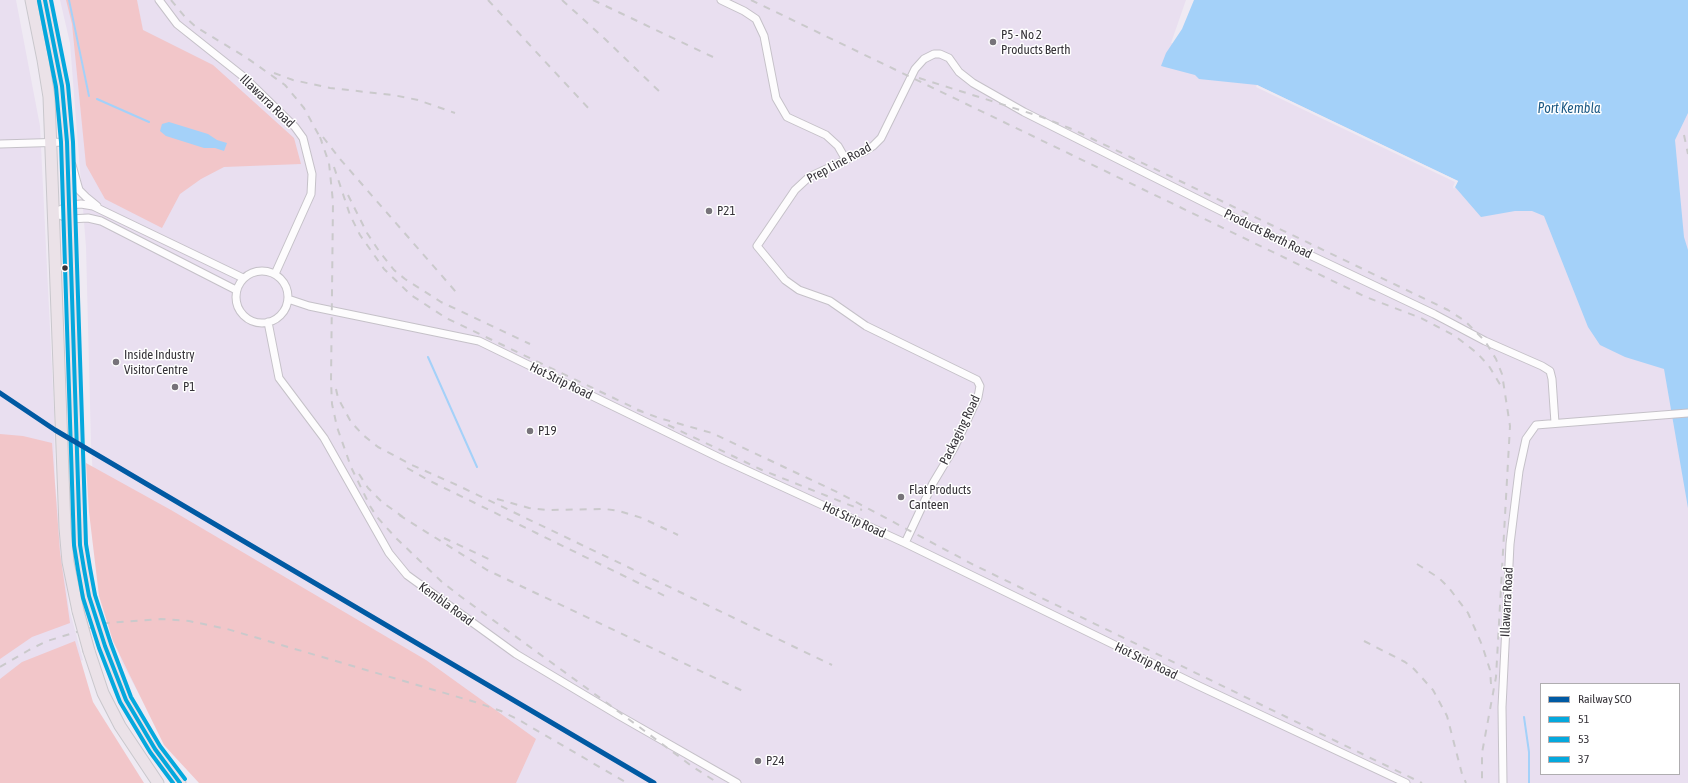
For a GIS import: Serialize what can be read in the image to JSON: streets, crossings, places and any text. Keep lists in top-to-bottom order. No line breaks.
{"streets":{"street":["Illawarra Road","Prep Line Road","Products Berth Road","Hot Strip Road","Packaging Road","Kembla Road"]},"crossings":[["Illawarra Road","Products Berth Road"],["Illawarra Road","Hot Strip Road"],["Illawarra Road","Kembla Road"],["Prep Line Road","Products Berth Road"],["Prep Line Road","Packaging Road"],["Hot Strip Road","Packaging Road"],["Hot Strip Road","Kembla Road"]],"water":["Port Kembla"],"places":["P5 - No 2 Products Berth","P21","Inside Industry Visitor Centre","P1","P19","Flat Products Canteen","P24"],"lines":["transit line 51","transit line 37","transit line 53","rail line SCO"],"legend":["Railway SCO","51","53","37"]}
